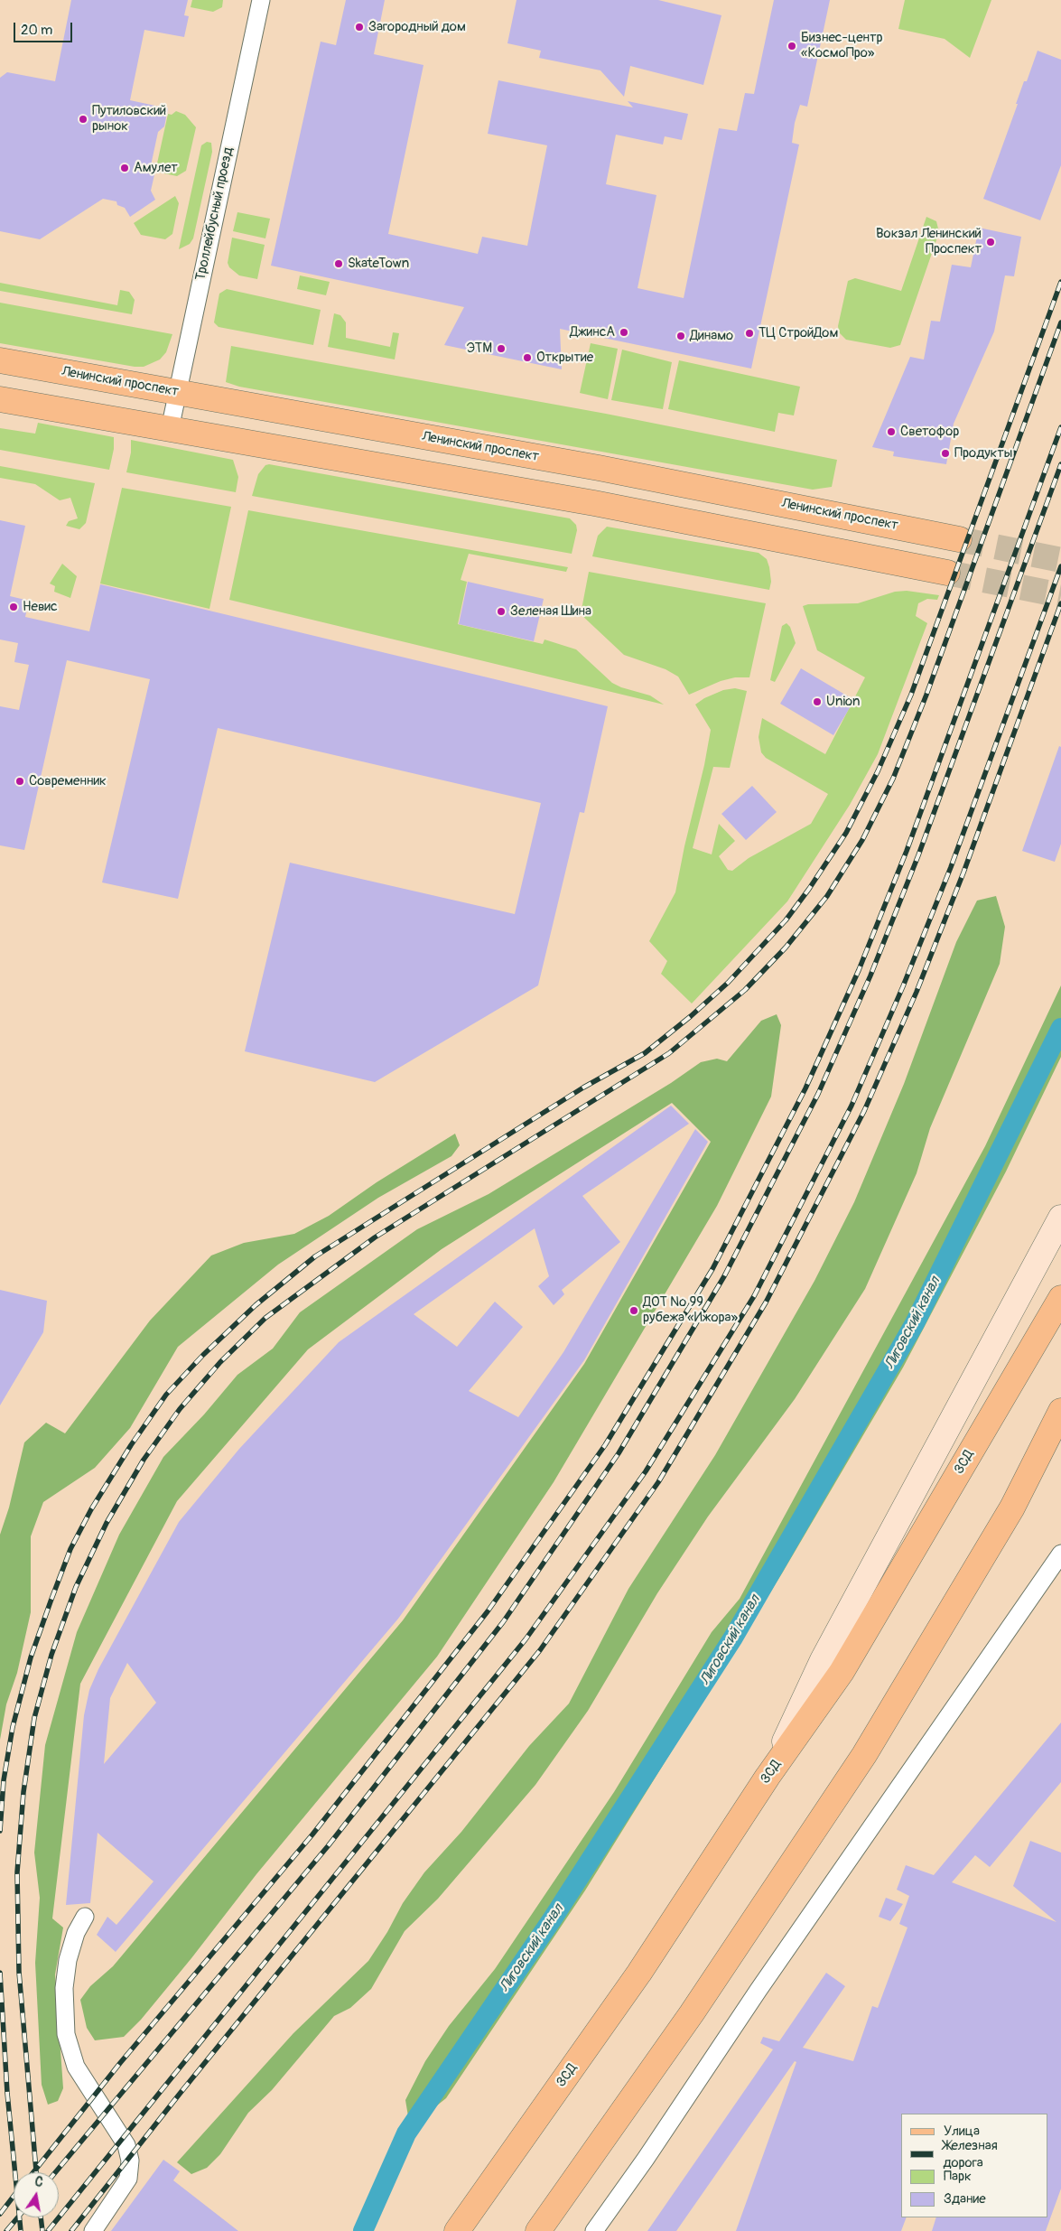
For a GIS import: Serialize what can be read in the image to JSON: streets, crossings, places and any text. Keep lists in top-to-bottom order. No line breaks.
{"streets":{"main road":["Ленинский проспект","ЗСД"],"street":["Троллейбусный проезд"]},"crossings":[["Троллейбусный проезд","Ленинский проспект"]],"water":["Лиговский канал"],"places":["Загородный дом","Бизнес-центр «КосмоПро»","Путиловский рынок","Амулет","Вокзал Ленинский Проспект","SkateTown","ДжинсА","ТЦ СтройДом","Динамо","ЭТМ","Открытие","Светофор","Продукты","Невис","Зеленая Шина","Union","Современник","ДОТ № 99 рубежа «Ижора»"],"legend":["Улица","Железная дорога","Парк","Здание"],"scale_bar":"20 m","north":"top"}
